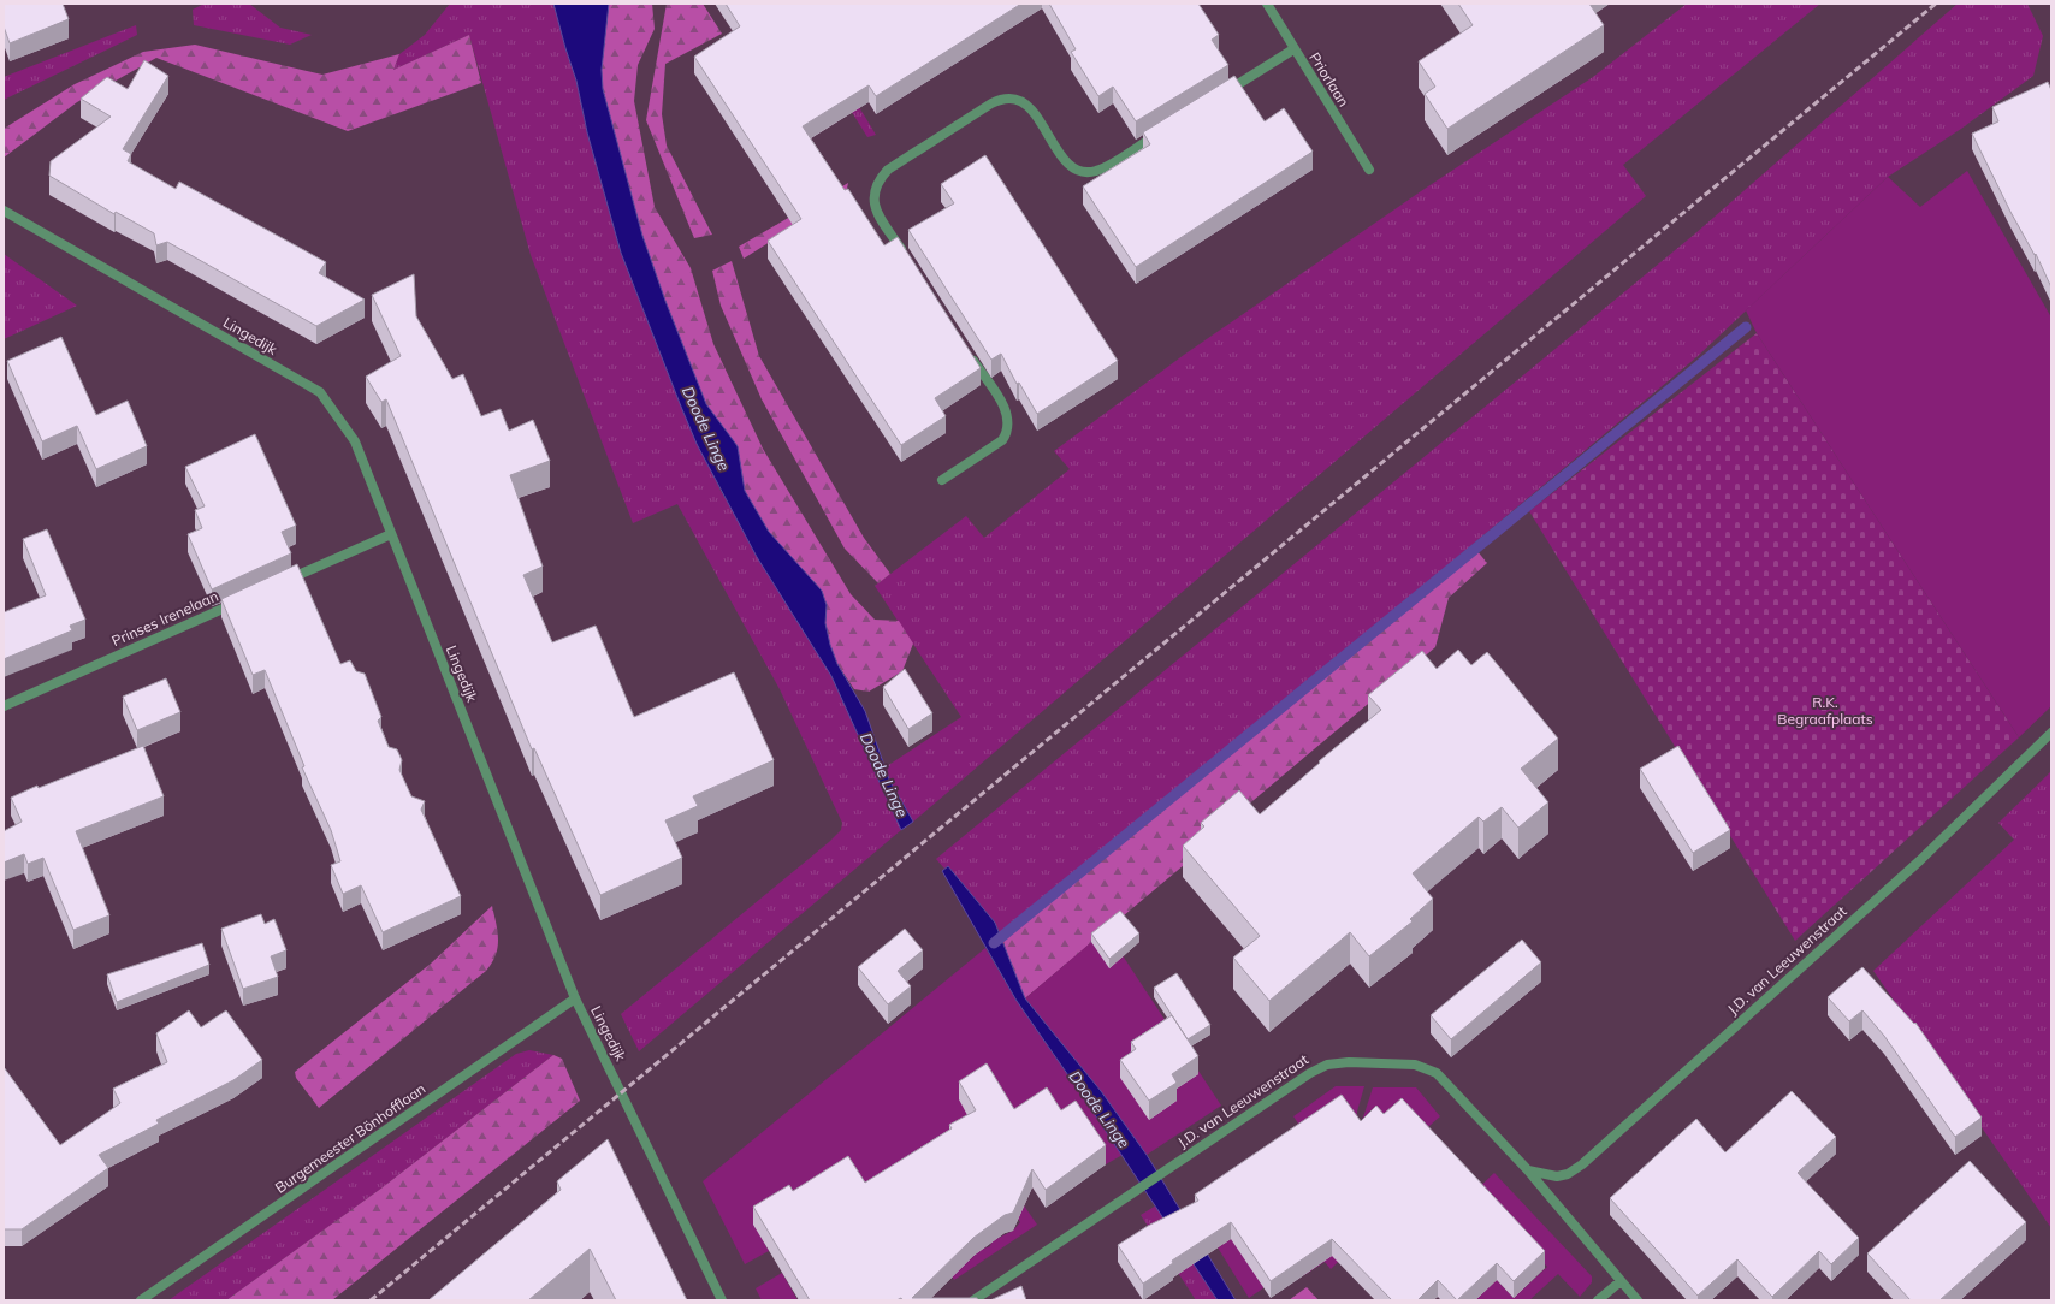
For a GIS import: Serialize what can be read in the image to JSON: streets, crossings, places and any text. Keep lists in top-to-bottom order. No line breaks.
{"streets":{"street":["Priorlaan","Lingedijk","Prinses Irenelaan","J.D. van Leeuwenstraat","Burgemeester Bönhofflaan"]},"crossings":[["Lingedijk","Burgemeester Bönhofflaan"]],"water":["Doode Linge"],"parks":["R.K. Begraafplaats"]}
